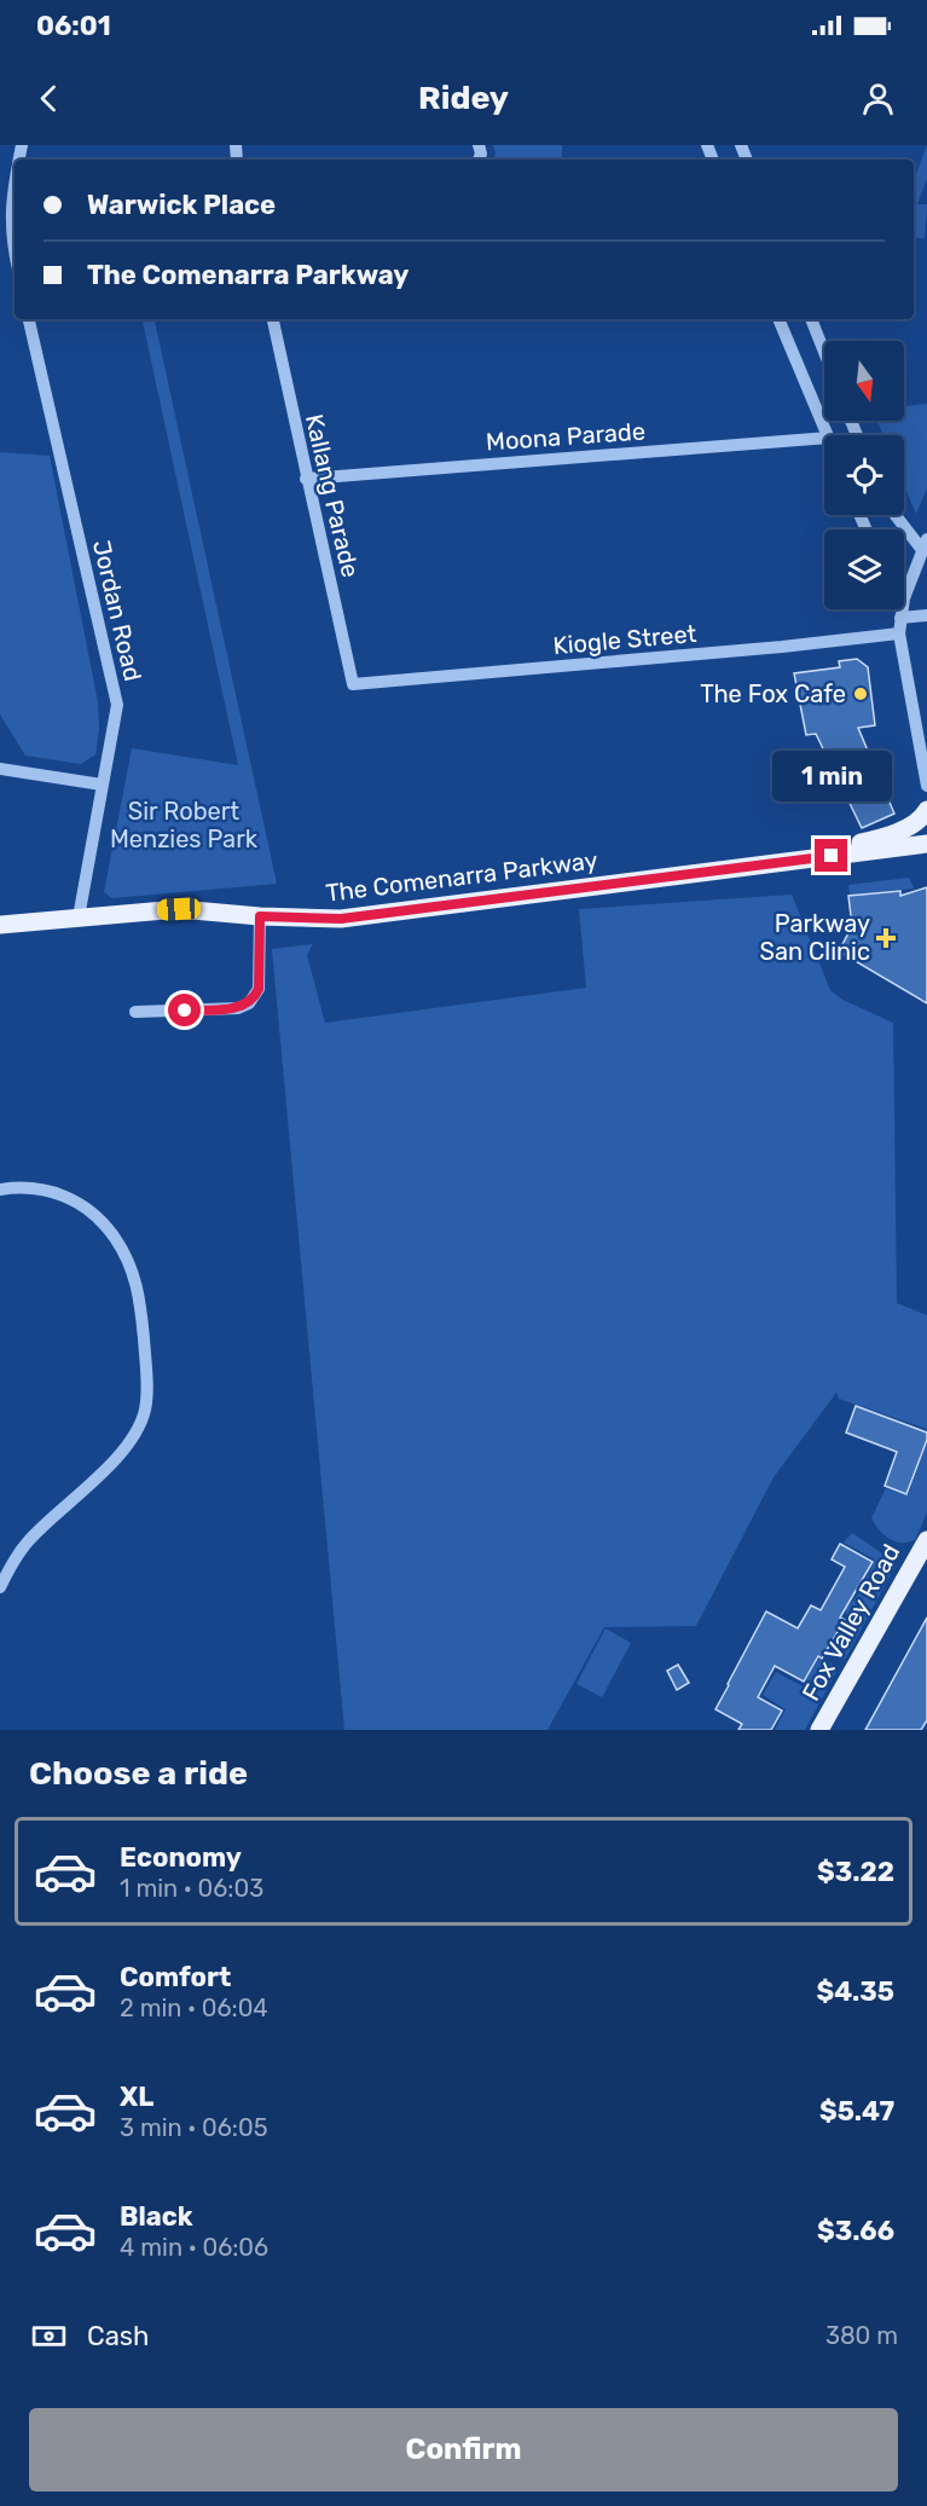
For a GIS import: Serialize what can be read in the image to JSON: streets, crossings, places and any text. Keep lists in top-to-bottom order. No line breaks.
{"streets":{"main road":["The Comenarra Parkway","Fox Valley Road"],"street":["Moona Parade","Kallang Parade","Jordan Road","Kiogle Street"]},"crossings":[["Moona Parade","Kallang Parade"],["Kallang Parade","Kiogle Street"],["Jordan Road","The Comenarra Parkway"]],"parks":["Sir Robert Menzies Park"],"places":{"other":["The Fox Cafe"],"health":["Parkway San Clinic"]},"north":"bottom","page":{"status":"06:01","header":"Ridey","banner":["Warwick Place","The Comenarra Parkway"],"bubble":"1 min","heading":"Choose a ride","list":[{"name":"Economy","note":"1 min · 06:03","value":"$3.22"},{"name":"Comfort","note":"2 min · 06:04","value":"$4.35"},{"name":"XL","note":"3 min · 06:05","value":"$5.47"},{"name":"Black","note":"4 min · 06:06","value":"$3.66"}],"pay":["Cash","380 m"],"buttons":"Confirm"}}
